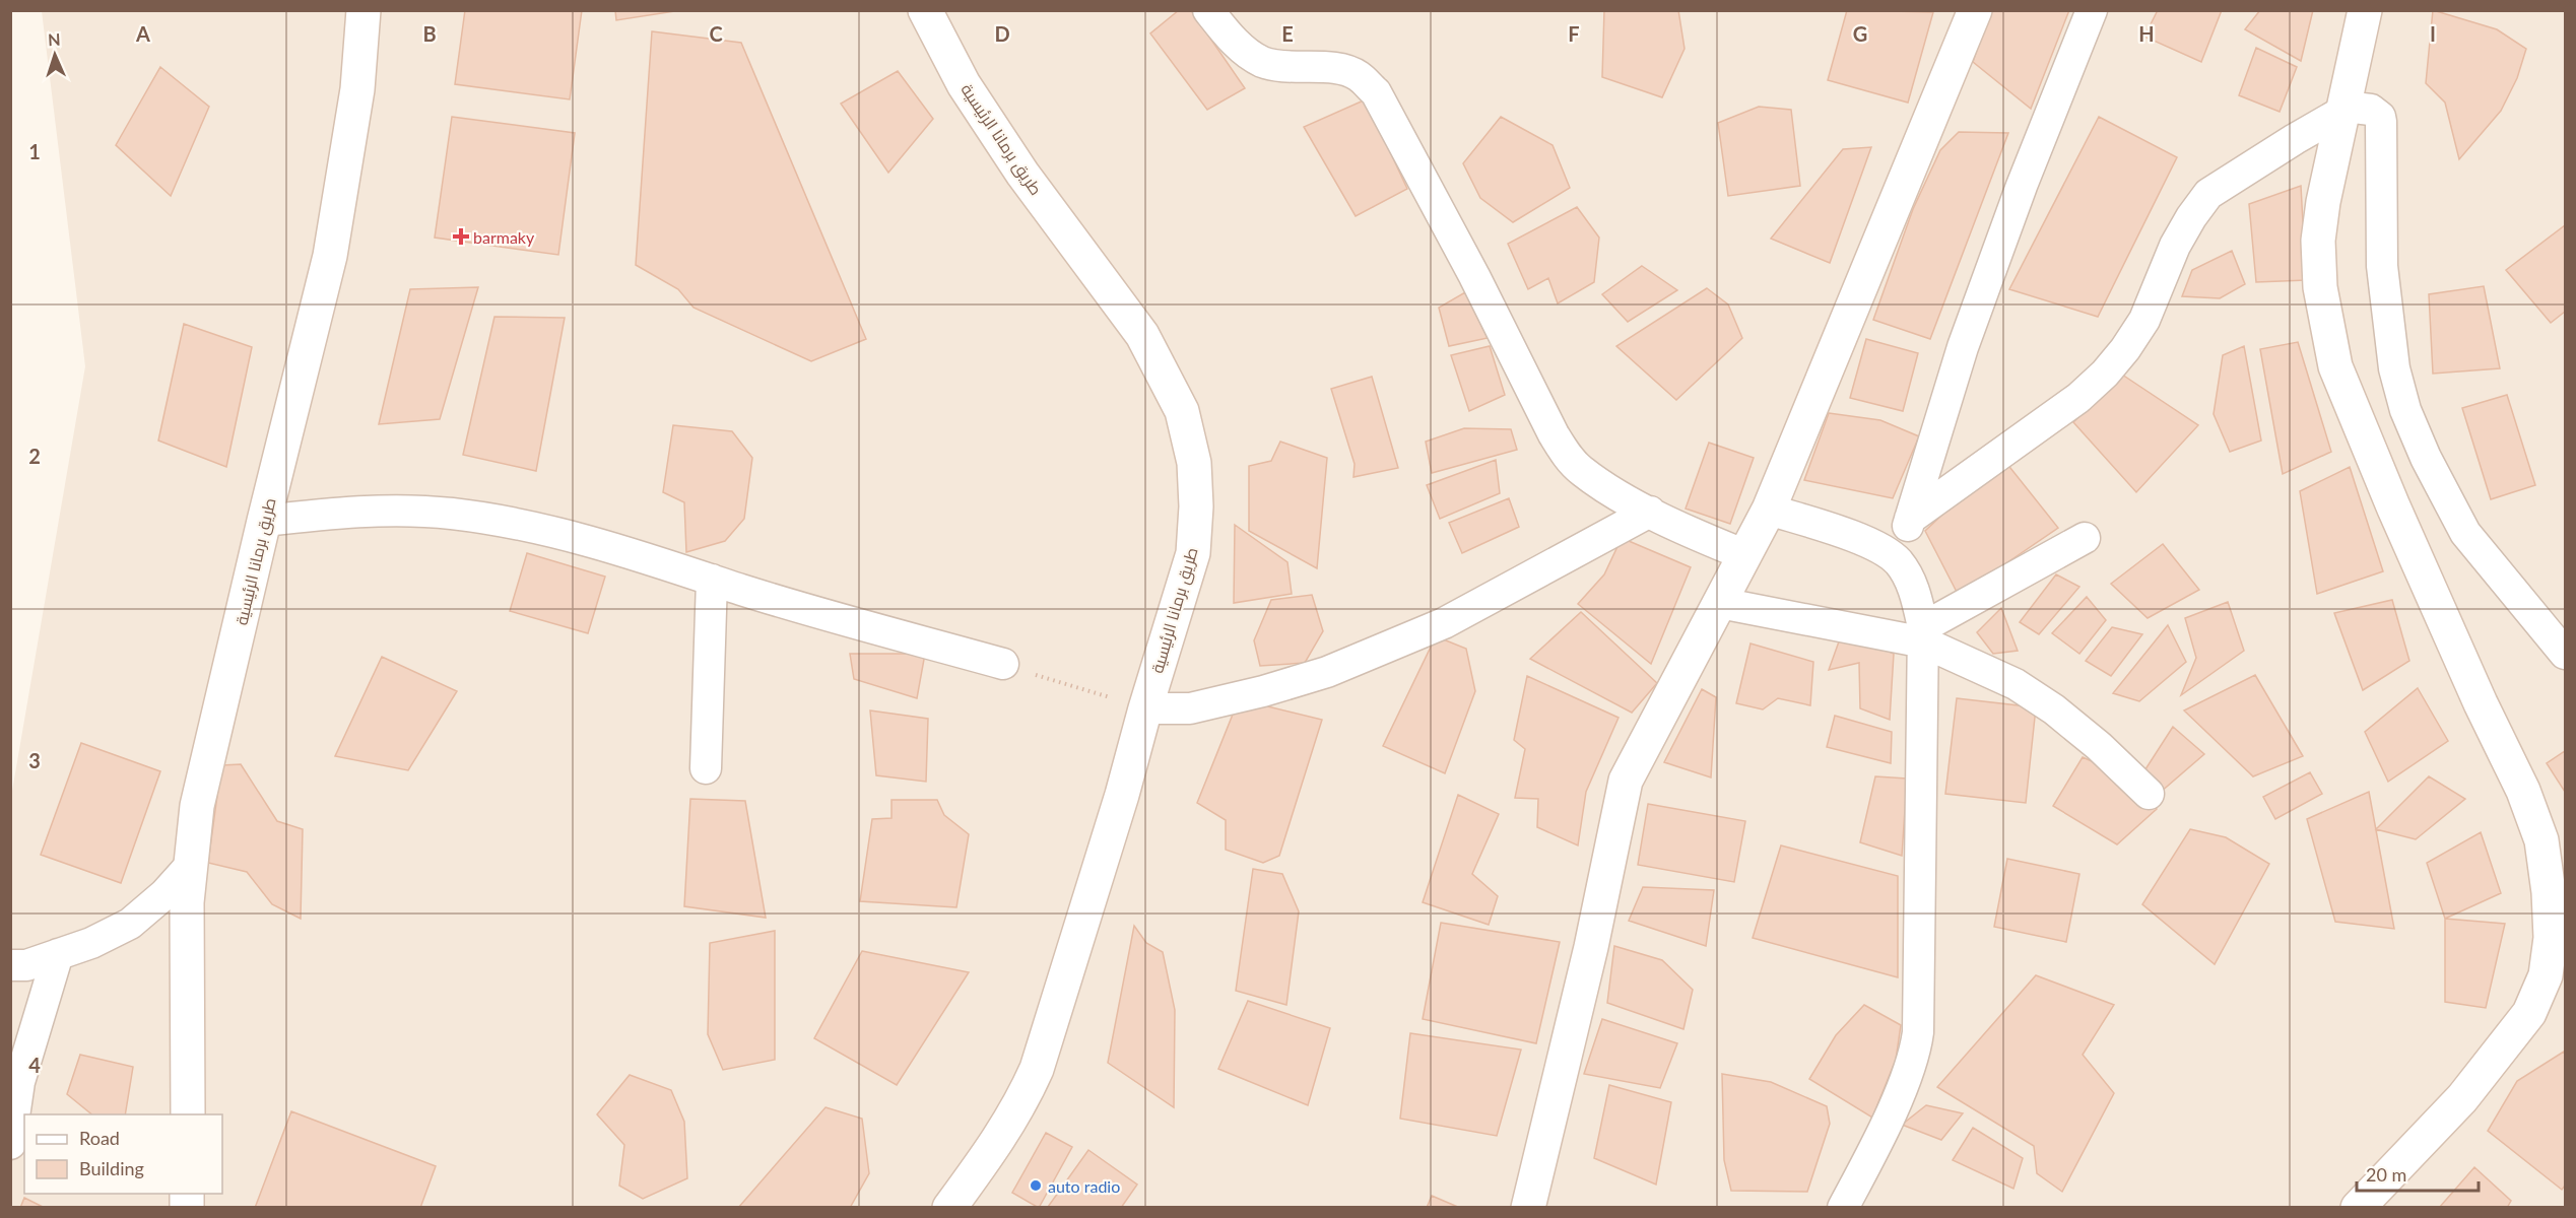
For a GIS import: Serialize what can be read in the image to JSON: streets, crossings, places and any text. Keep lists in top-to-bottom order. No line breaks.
{"streets":{"street":["طريق برمانا الرئيسية"]},"places":{"health":["barmaky"],"other":["auto radio"]},"legend":["Road","Building"],"scale_bar":"20 m","north":"top","grid":{"columns":["A","B","C","D","E","F","G","H","I"],"rows":["1","2","3","4"]}}
